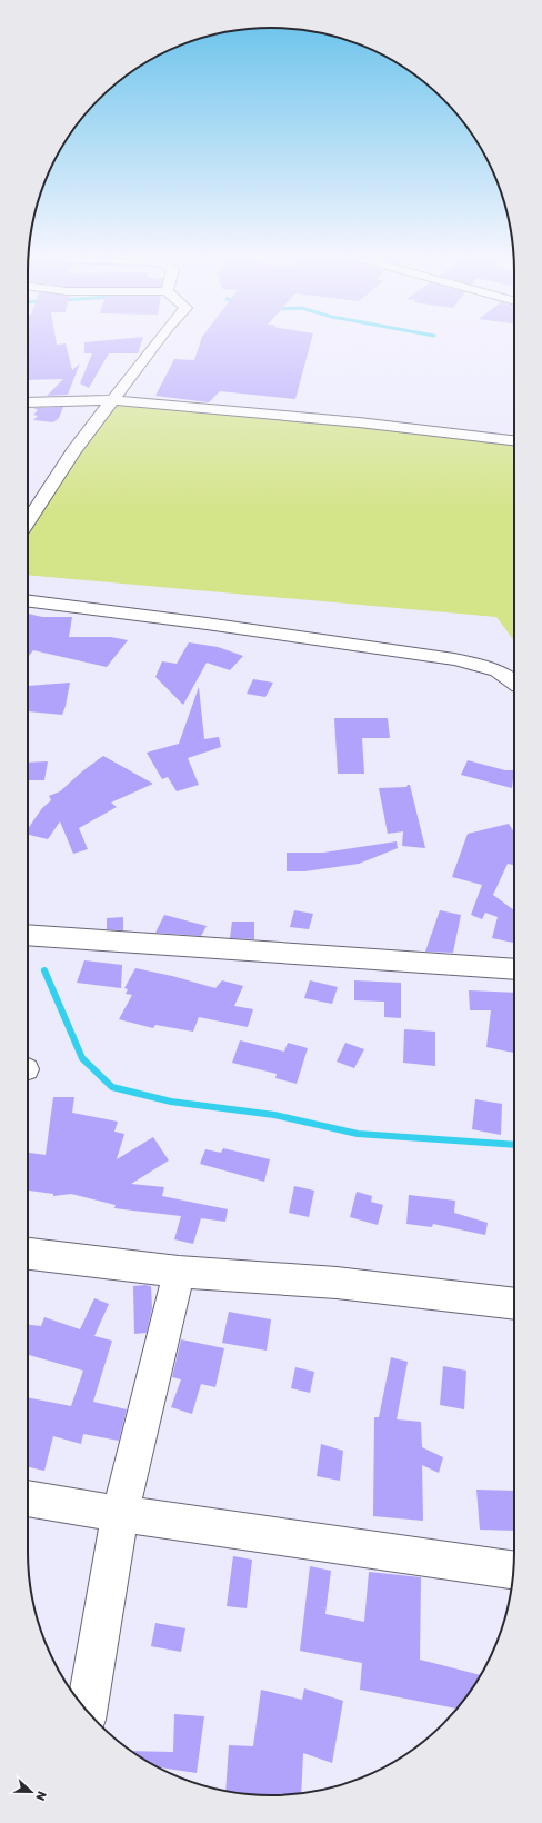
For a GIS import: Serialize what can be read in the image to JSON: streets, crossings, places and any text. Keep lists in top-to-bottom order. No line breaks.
{"north":"right"}
